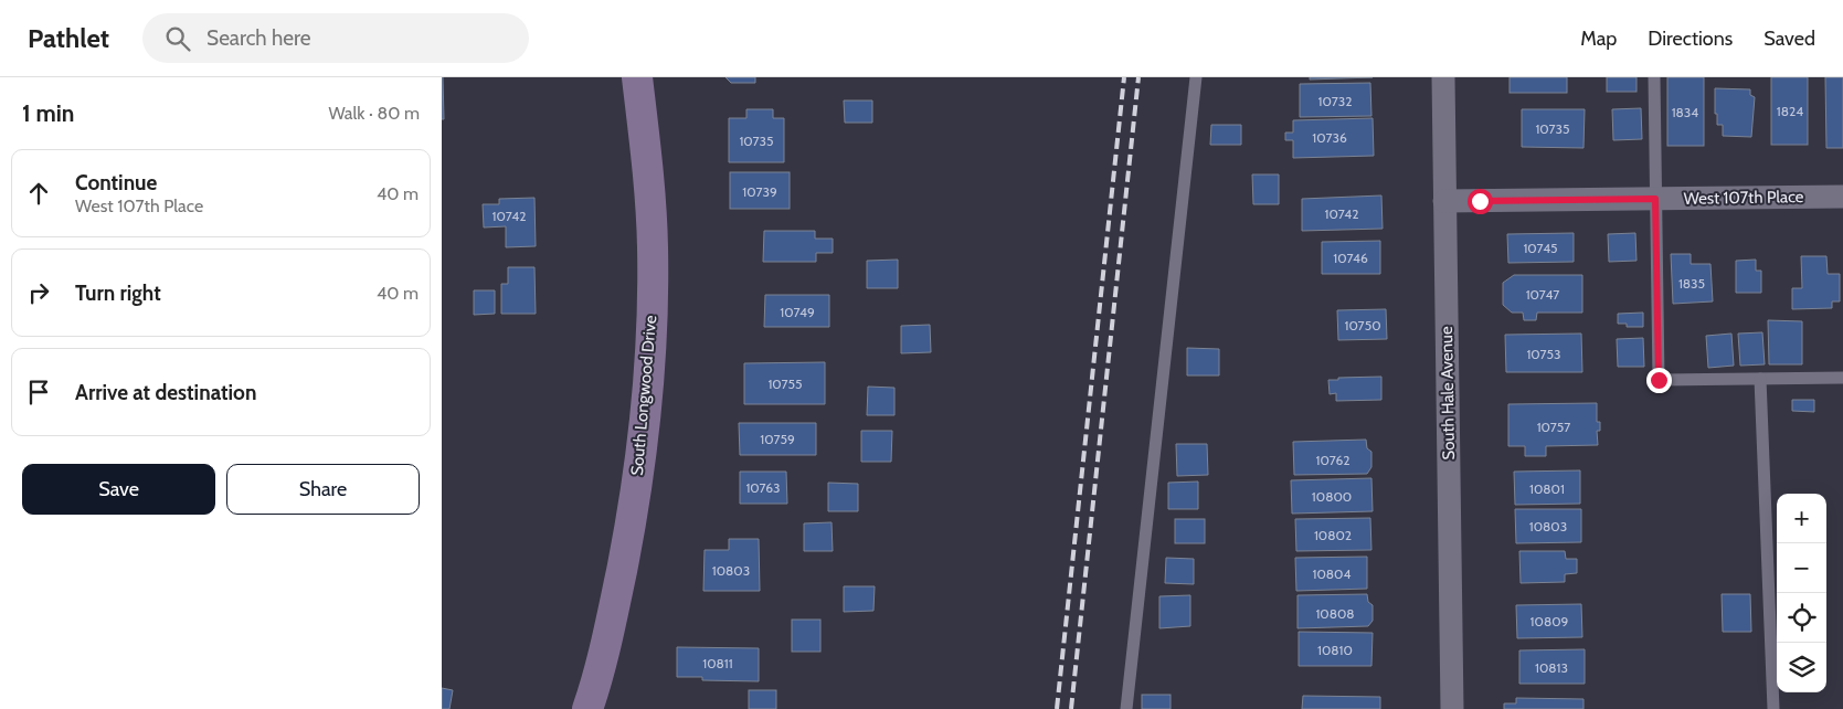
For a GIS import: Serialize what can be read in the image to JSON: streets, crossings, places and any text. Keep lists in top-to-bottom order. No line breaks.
{"streets":{"street":["West 107th Place","South Hale Avenue","South Longwood Drive"]},"crossings":[["West 107th Place","South Hale Avenue"]],"house_numbers":["10732","1824","1834","10735","10736","10735","10739","10742","10742","10745","10746","1835","10747","10749","10750","10753","10755","10757","10759","10762","10763","10801","10800","10803","10802","10803","10804","10808","10809","10810","10811","10813"],"page":{"header":"Pathlet","search":"Search here","nav":["Map","Directions","Saved"],"heading":["1 min","Walk · 80 m"],"list":[["Continue","West 107th Place","40 m"],["Turn right","40 m"],"Arrive at destination"],"buttons":["Save","Share"],"map_buttons":["+","−"]}}
